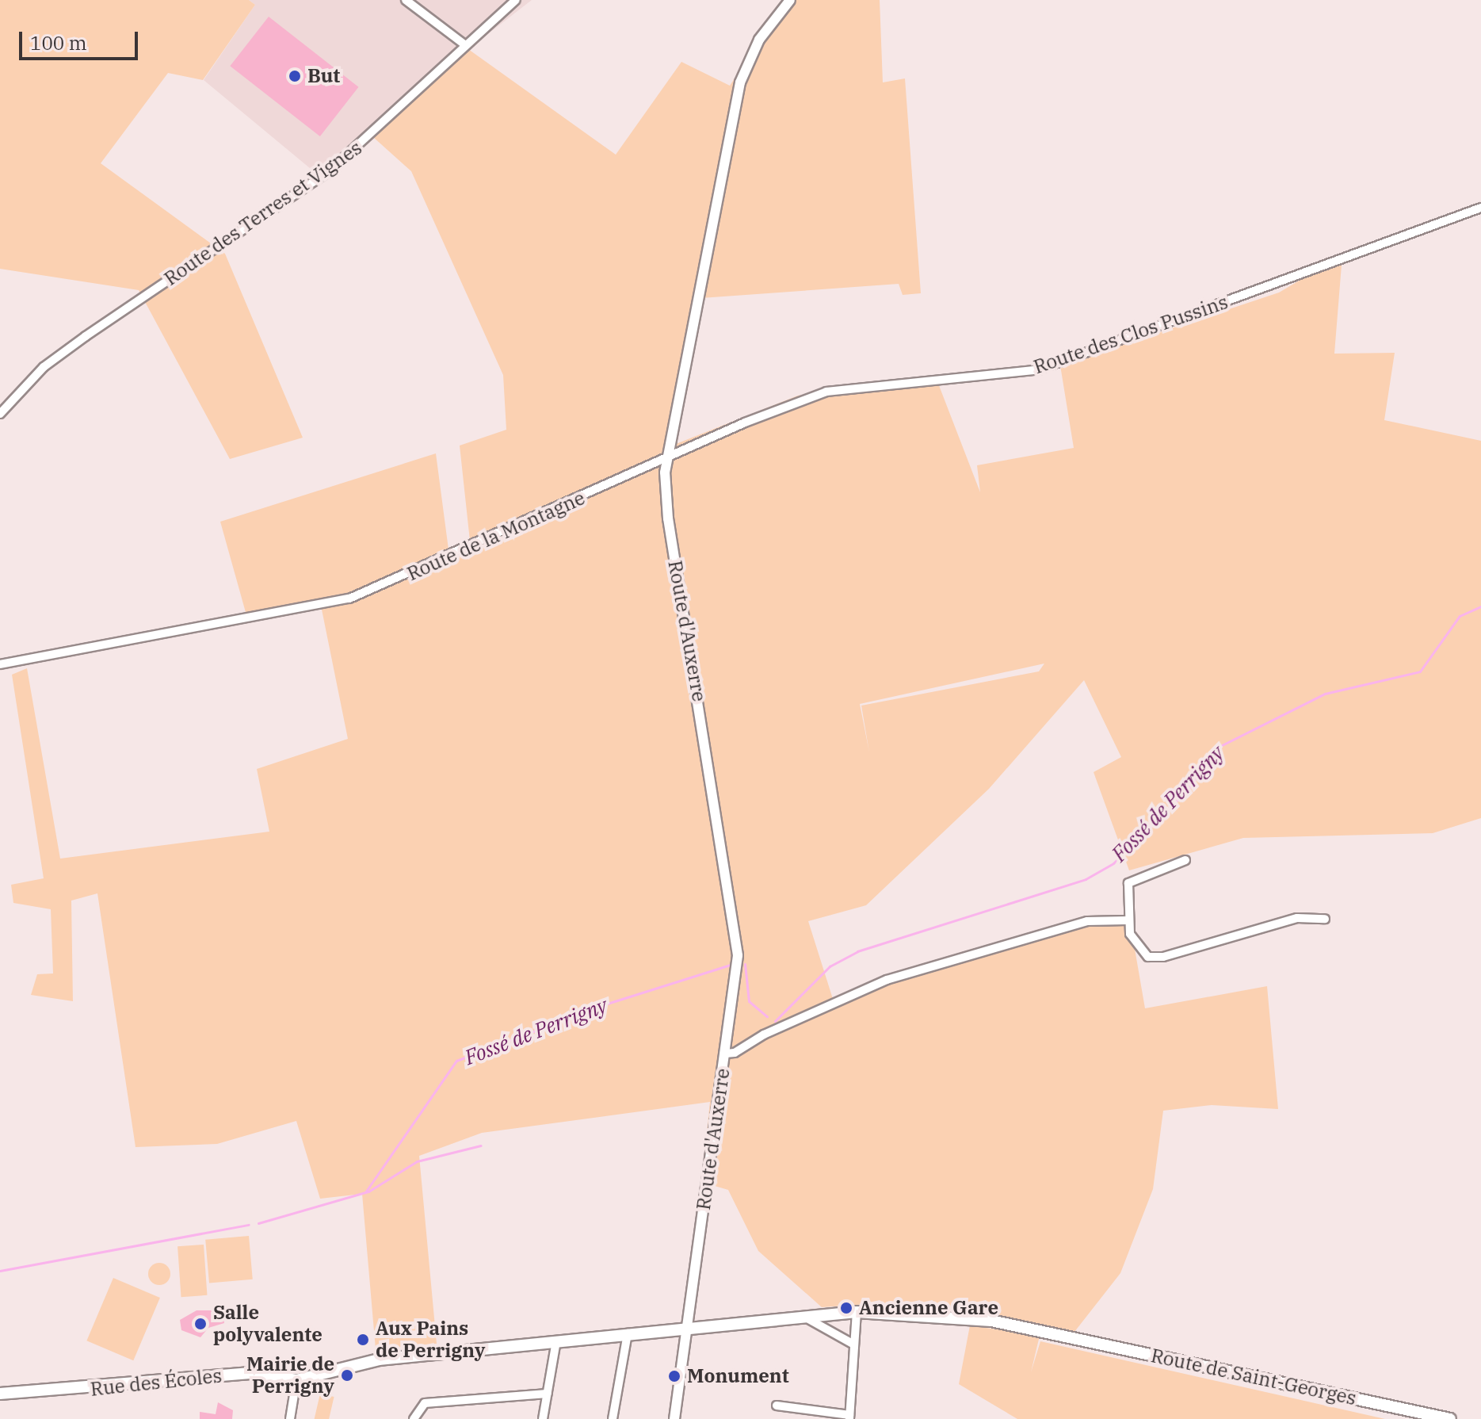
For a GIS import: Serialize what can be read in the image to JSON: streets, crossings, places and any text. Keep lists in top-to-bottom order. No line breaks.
{"streets":{"main road":["Route de Saint-Georges","Rue des Écoles"],"street":["Route des Terres et Vignes","Route des Clos Pussins","Route de la Montagne","Route d'Auxerre"]},"crossings":[["Route des Clos Pussins","Route de la Montagne"],["Route des Clos Pussins","Route d'Auxerre"],["Route de la Montagne","Route d'Auxerre"],["Route d'Auxerre","Rue des Écoles"],["Route de Saint-Georges","Rue des Écoles"]],"water":["Fossé de Perrigny"],"places":["But","Ancienne Gare","Salle polyvalente","Aux Pains de Perrigny","Mairie de Perrigny","Monument"],"scale_bar":"100 m"}
